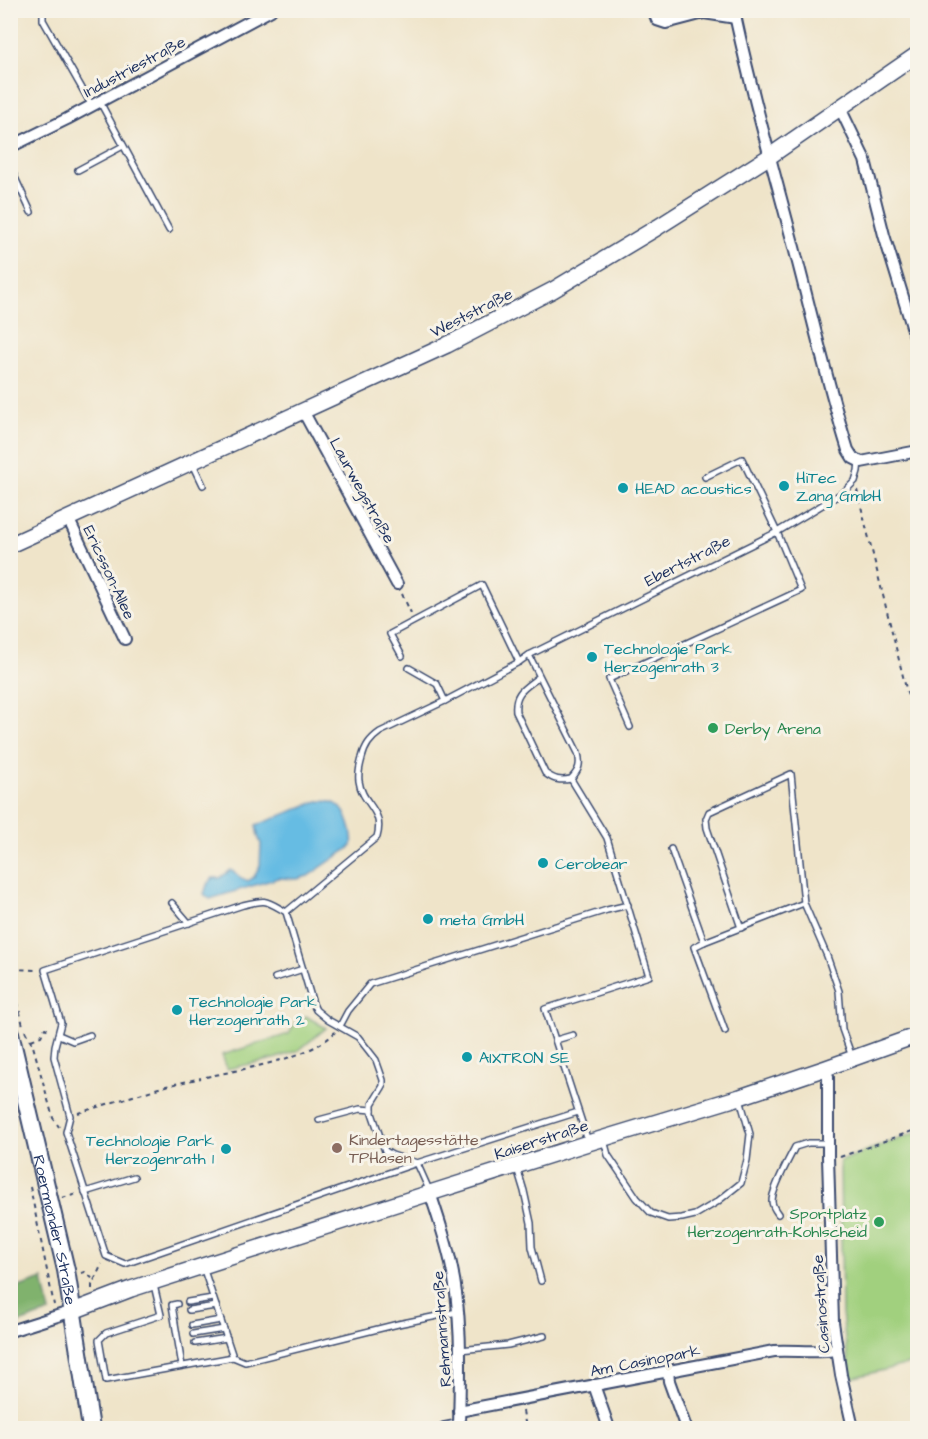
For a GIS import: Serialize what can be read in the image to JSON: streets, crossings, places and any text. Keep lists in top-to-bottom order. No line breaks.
{"streets":{"main road":["Weststraße","Kaiserstraße","Roermonder Straße"],"street":["Industriestraße","Laurwegstraße","Ericsson-Allee","Casinostraße","Rehmannstraße","Am Casinopark"],"lane":["Ebertstraße"]},"crossings":[["Weststraße","Laurwegstraße"],["Weststraße","Ericsson-Allee"],["Kaiserstraße","Roermonder Straße"],["Kaiserstraße","Casinostraße"],["Kaiserstraße","Rehmannstraße"],["Casinostraße","Am Casinopark"],["Rehmannstraße","Am Casinopark"]],"places":["HiTec Zang GmbH","HEAD acoustics","Technologie Park Herzogenrath 3","Derby Arena","Cerobear","meta GmbH","Technologie Park Herzogenrath 2","AIXTRON SE","Kindertagesstätte TPHasen","Technologie Park Herzogenrath 1","Sportplatz Herzogenrath-Kohlscheid"]}
